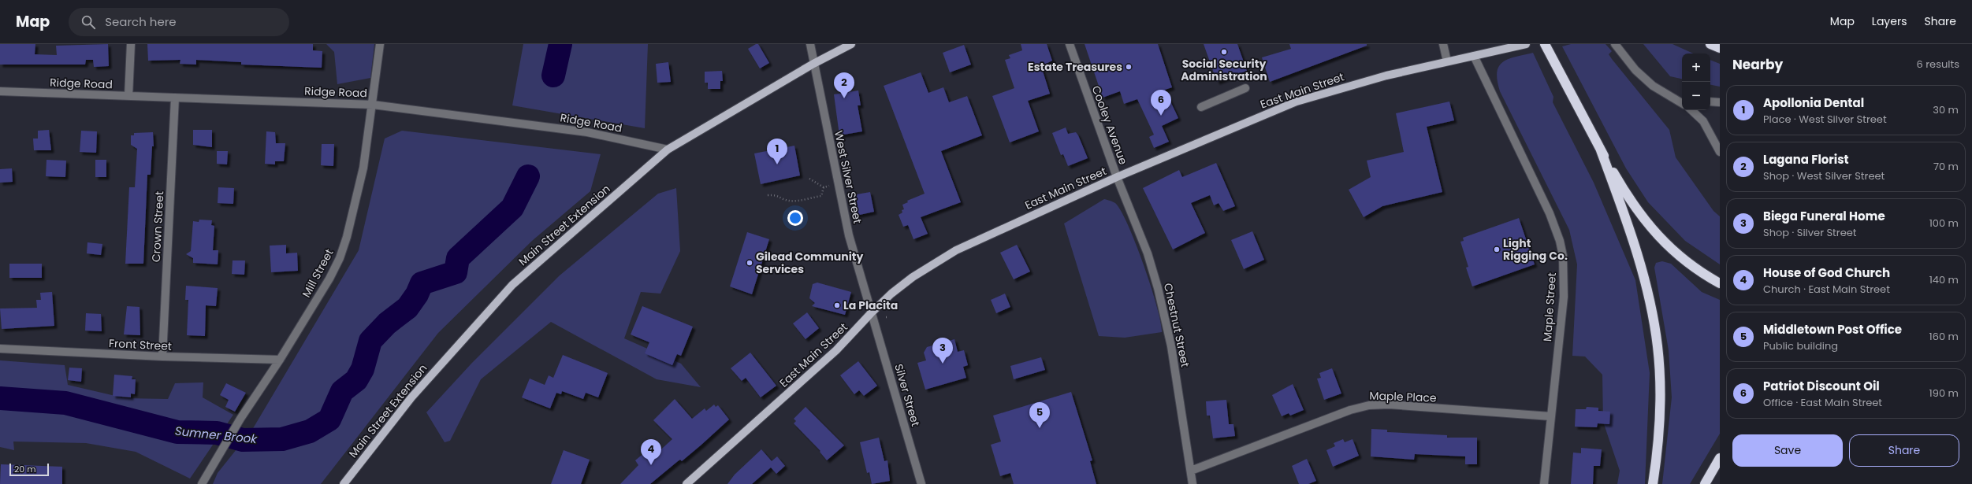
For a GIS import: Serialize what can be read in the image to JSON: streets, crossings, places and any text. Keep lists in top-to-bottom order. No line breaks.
{"streets":{"main road":["East Main Street","Main Street Extension"],"street":["Ridge Road","Cooley Avenue","West Silver Street","Crown Street","Mill Street","Maple Street","Chestnut Street","Front Street","Silver Street","Maple Place"]},"crossings":[["Ridge Road","Main Street Extension"],["Ridge Road","Crown Street"],["Ridge Road","Mill Street"],["East Main Street","Cooley Avenue"],["East Main Street","West Silver Street"],["East Main Street","Maple Street"],["East Main Street","Chestnut Street"],["East Main Street","Silver Street"],["Cooley Avenue","Chestnut Street"],["West Silver Street","Main Street Extension"],["West Silver Street","Silver Street"],["Crown Street","Front Street"],["Mill Street","Front Street"],["Maple Street","Maple Place"],["Chestnut Street","Maple Place"]],"water":["Sumner Brook"],"places":["Social Security Administration","Estate Treasures","Light Rigging Co.","Gilead Community Services","La Placita"],"scale_bar":"20 m","page":{"header":"Map","search":"Search here","nav":["Map","Layers","Share"],"heading":["Nearby","6 results"],"map_buttons":["+","−"],"pins":["2","6","1","3","5","4"],"list":[{"mark":"1","name":"Apollonia Dental","note":"Place · West Silver Street","value":"30 m"},{"mark":"2","name":"Lagana Florist","note":"Shop · West Silver Street","value":"70 m"},{"mark":"3","name":"Biega Funeral Home","note":"Shop · Silver Street","value":"100 m"},{"mark":"4","name":"House of God Church","note":"Church · East Main Street","value":"140 m"},{"mark":"5","name":"Middletown Post Office","note":"Public building","value":"160 m"},{"mark":"6","name":"Patriot Discount Oil","note":"Office · East Main Street","value":"190 m"}],"buttons":["Save","Share"],"scale":"20 m"}}
